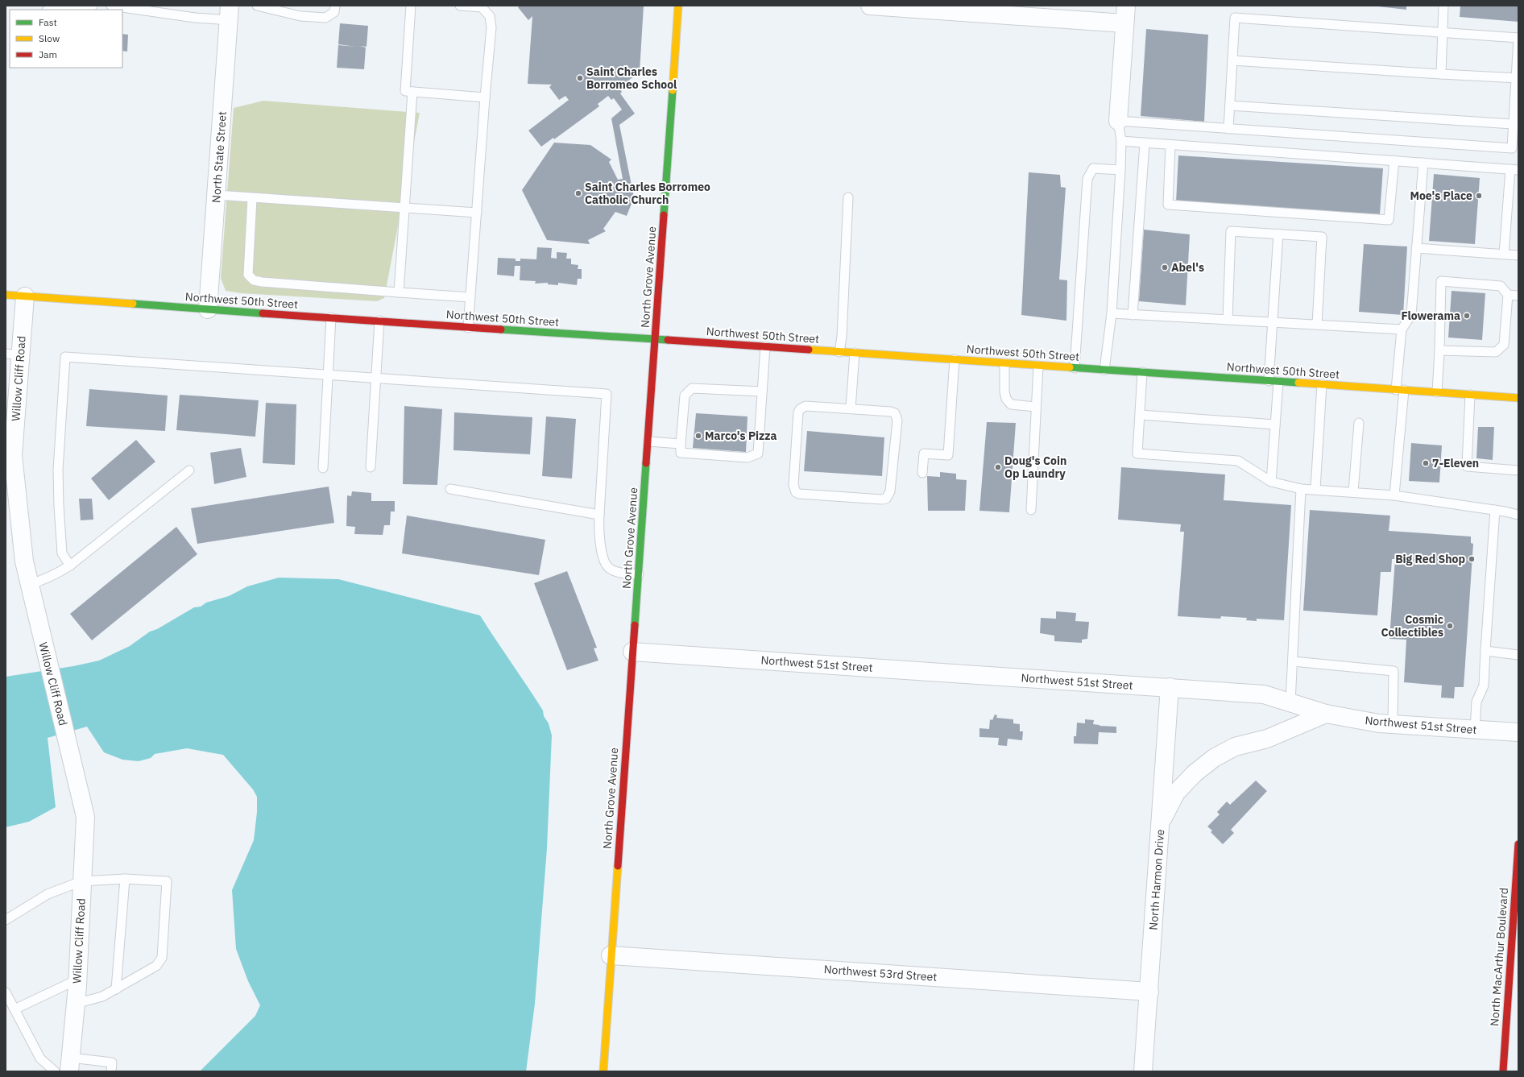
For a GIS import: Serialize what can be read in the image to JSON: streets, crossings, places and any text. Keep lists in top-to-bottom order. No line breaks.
{"streets":{"main road":["North Grove Avenue","Northwest 50th Street","North MacArthur Boulevard"],"street":["North State Street","Willow Cliff Road","Northwest 51st Street","North Harmon Drive","Northwest 53rd Street"]},"crossings":[["North State Street","Northwest 50th Street"],["North Grove Avenue","Northwest 50th Street"],["North Grove Avenue","Northwest 51st Street"],["North Grove Avenue","Northwest 53rd Street"],["Northwest 50th Street","Willow Cliff Road"],["Northwest 51st Street","North Harmon Drive"],["North Harmon Drive","Northwest 53rd Street"]],"places":["Saint Charles Borromeo School","Saint Charles Borromeo Catholic Church","Moe's Place","Abel's","Flowerama","Marco's Pizza","7-Eleven","Doug's Coin Op Laundry","Big Red Shop","Cosmic Collectibles"],"legend":["Fast","Slow","Jam"]}
